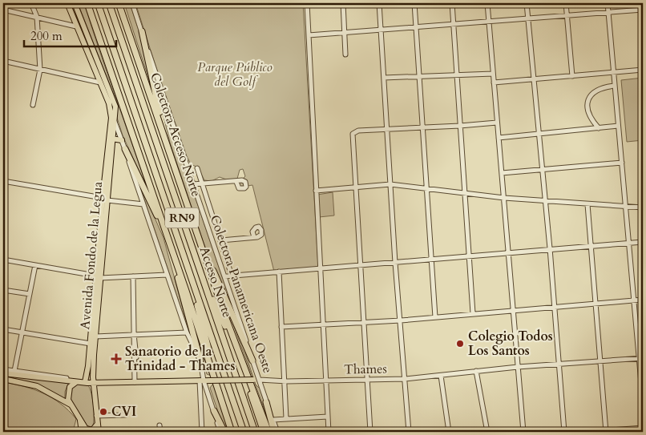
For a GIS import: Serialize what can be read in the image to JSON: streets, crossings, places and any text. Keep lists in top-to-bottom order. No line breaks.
{"streets":{"highway":["Colectora Acceso Norte","RN9","Acceso Norte"],"main road":["Avenida Fondo de la Legua","Thames"],"street":["Colectora Panamericana Oeste"]},"crossings":[["Avenida Fondo de la Legua","Thames"],["Colectora Panamericana Oeste","Thames"]],"parks":["Parque Público del Golf"],"places":{"other":["Colegio Todos Los Santos","CVI"],"health":["Sanatorio de la Trinidad - Thames"]},"scale_bar":"200 m"}
